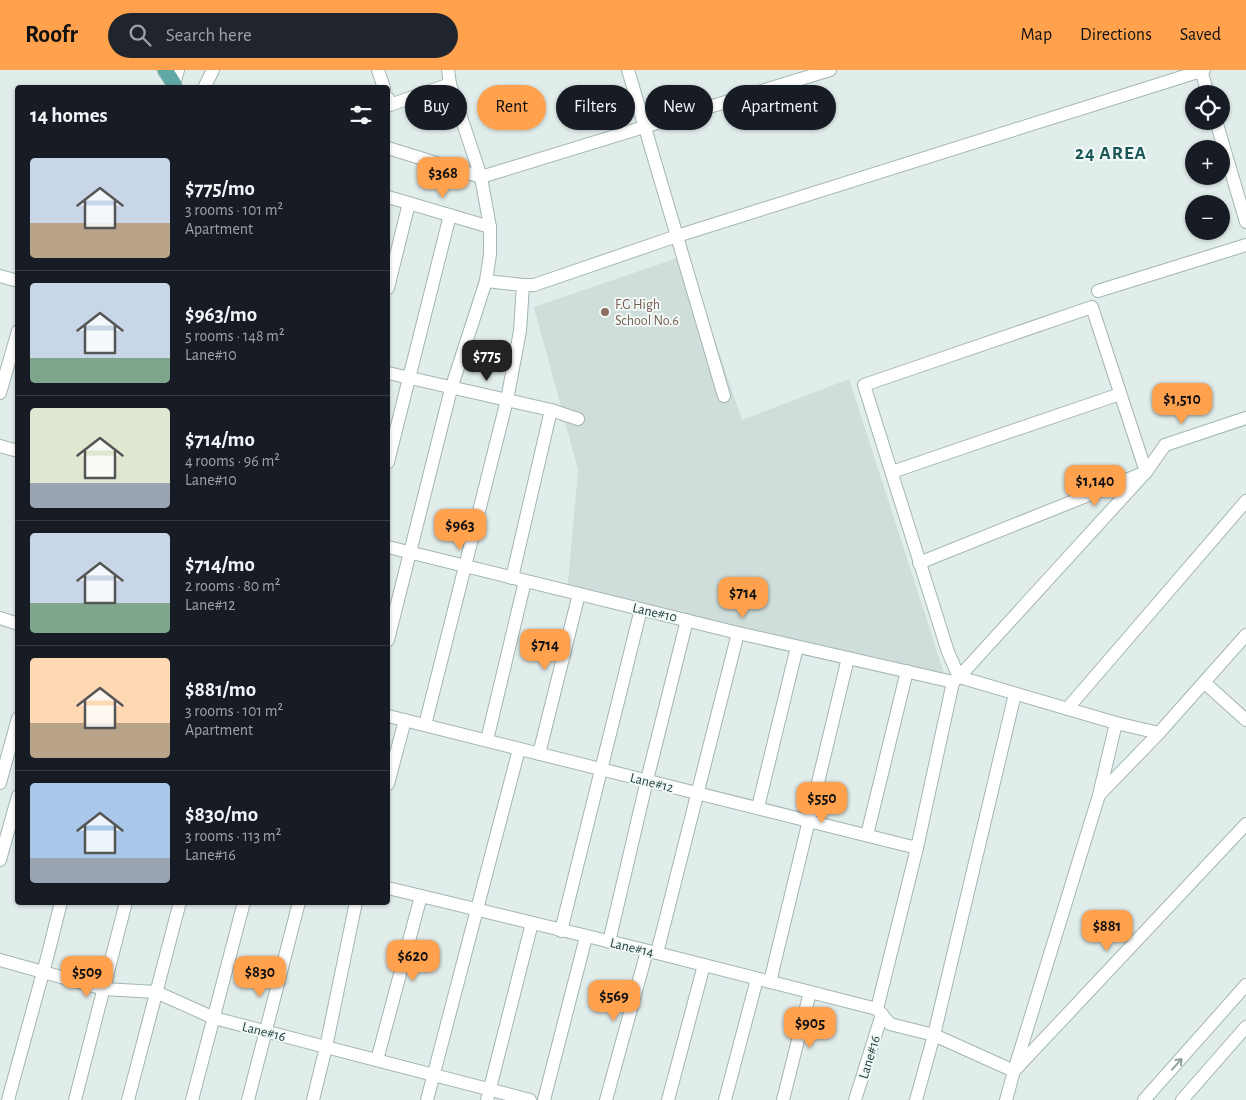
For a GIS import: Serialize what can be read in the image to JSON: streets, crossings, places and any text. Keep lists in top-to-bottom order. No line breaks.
{"streets":{"street":["Lane#10","Lane#12","Lane#14","Lane#16"]},"crossings":[["Lane#10","Lane#16"],["Lane#12","Lane#16"],["Lane#14","Lane#16"]],"districts":["24 AREA"],"places":["F.G High School No.6"],"page":{"header":"Roofr","search":"Search here","nav":["Map","Directions","Saved"],"map_buttons":["+","−"],"chip":["Buy","Rent","Filters","New","Apartment"],"heading":"14 homes","list":[{"name":"$775/mo","note":"3 rooms · 101 m² · Apartment"},{"name":"$963/mo","note":"5 rooms · 148 m² · Lane#10"},{"name":"$714/mo","note":"4 rooms · 96 m² · Lane#10"},{"name":"$714/mo","note":"2 rooms · 80 m² · Lane#12"},{"name":"$881/mo","note":"3 rooms · 101 m² · Apartment"},{"name":"$830/mo","note":"3 rooms · 113 m² · Lane#16"}],"price":["$368","$775","$1,510","$1,140","$963","$714","$714","$550","$881","$620","$509","$830","$569","$905"]}}
